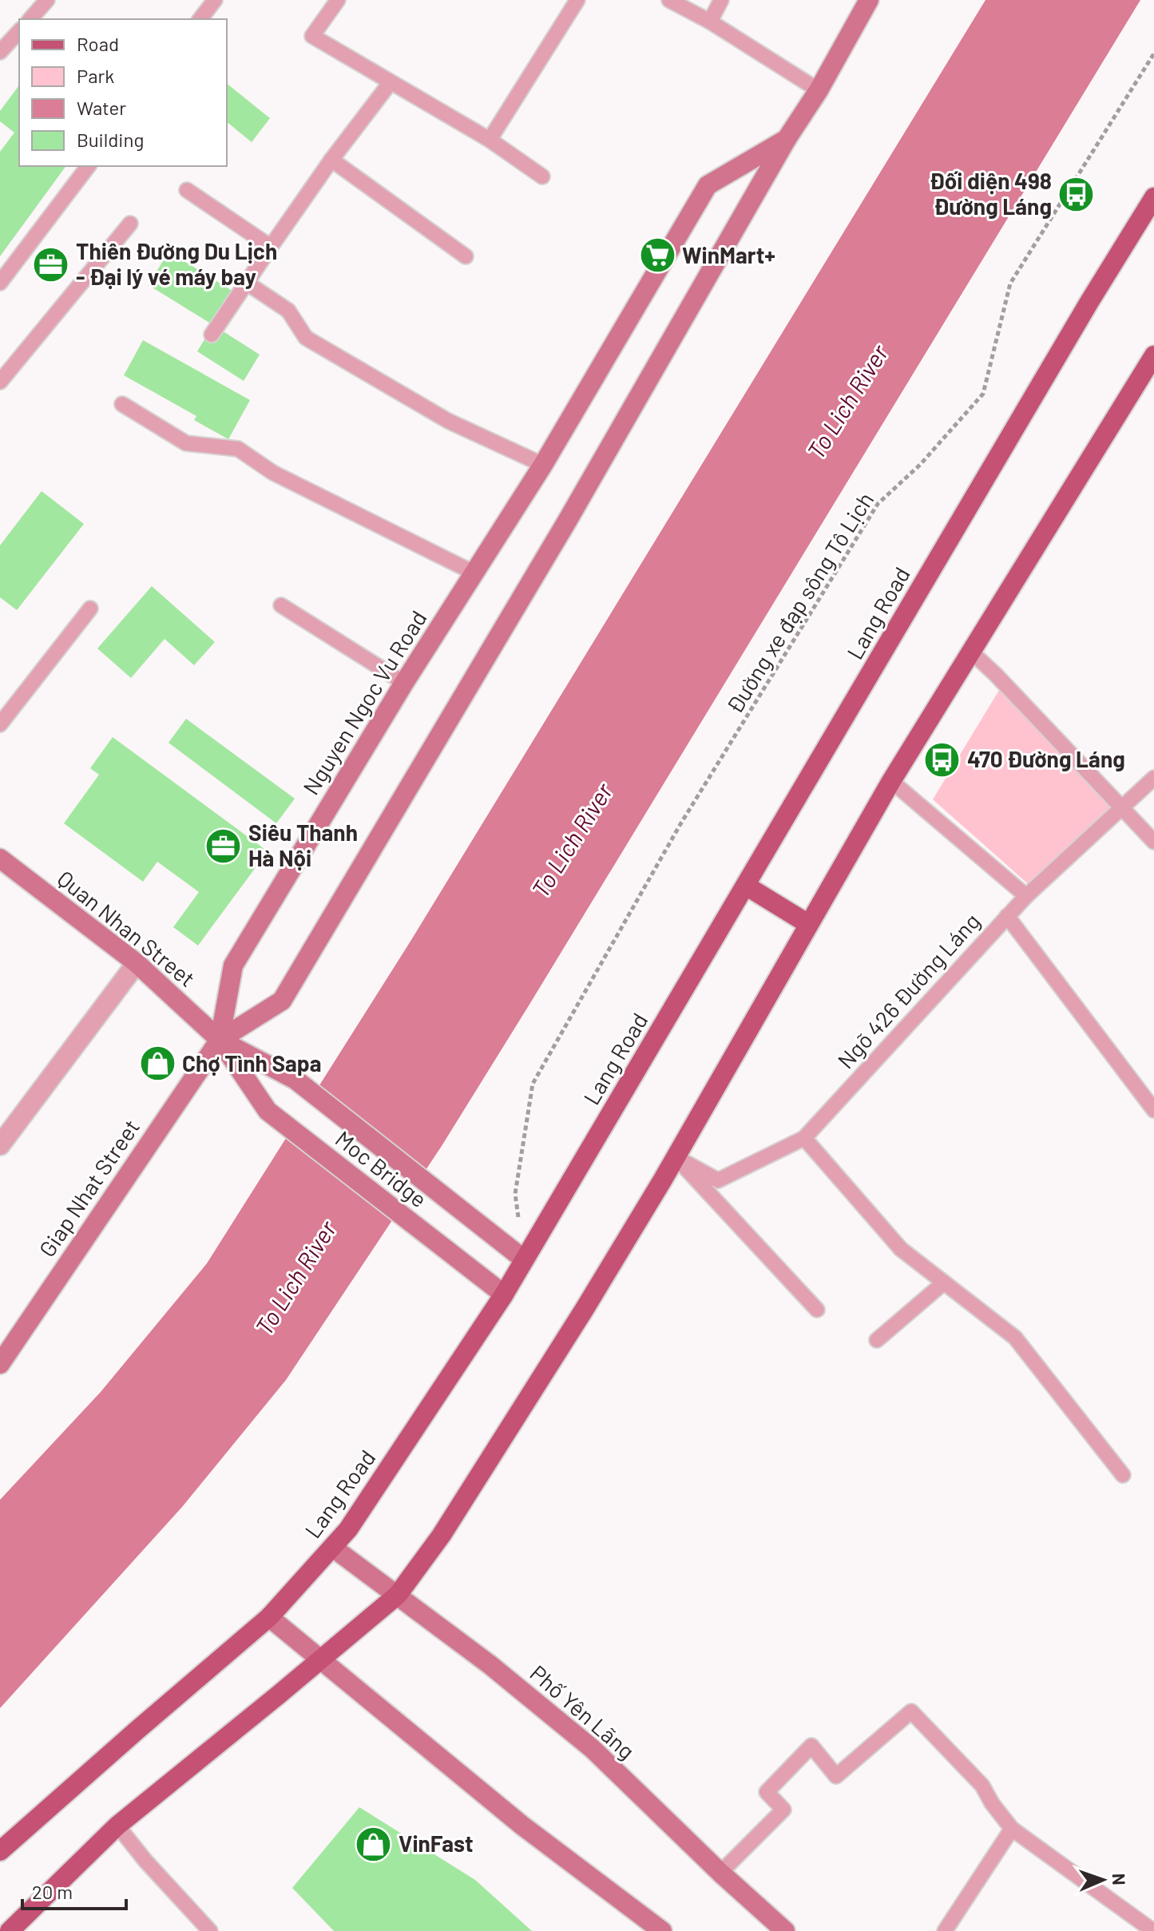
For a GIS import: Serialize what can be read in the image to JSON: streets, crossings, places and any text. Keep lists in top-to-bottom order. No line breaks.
{"streets":{"main road":["Lang Road","Nguyen Ngoc Vu Road","Quan Nhan Street","Moc Bridge","Giap Nhat Street","Phố Yên Lãng"],"lane":["Ngõ 426 Đường Láng"],"path":["Đường xe đạp sông Tô Lịch"]},"crossings":[["Lang Road","Moc Bridge"],["Lang Road","Phố Yên Lãng"],["Nguyen Ngoc Vu Road","Quan Nhan Street"],["Nguyen Ngoc Vu Road","Giap Nhat Street"],["Quan Nhan Street","Moc Bridge"],["Quan Nhan Street","Giap Nhat Street"]],"water":["To Lich River"],"places":{"bus stop":["Đối diện 498 Đường Láng","470 Đường Láng"],"supermarket":["WinMart+"],"office":["Thiên Đường Du Lịch - Đại lý vé máy bay","Siêu Thanh Hà Nội"],"shop":["Chợ Tình Sapa","VinFast"]},"legend":["Road","Park","Water","Building"],"scale_bar":"20 m","north":"right"}
